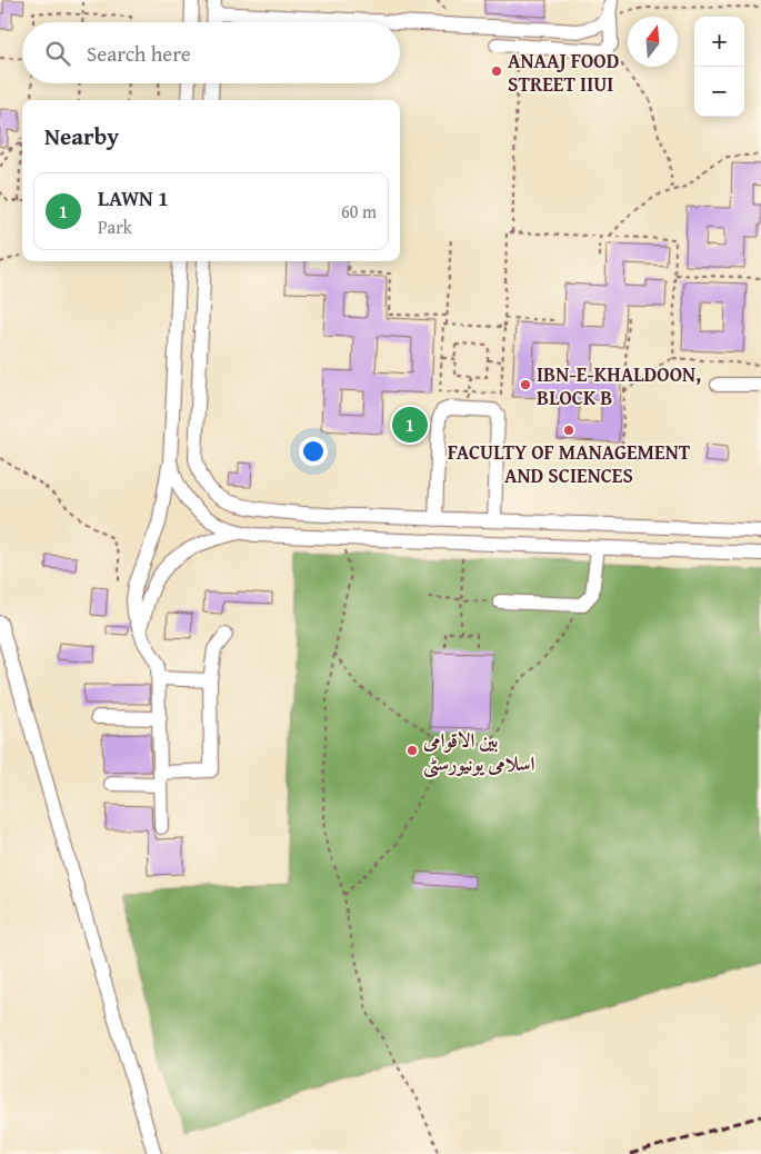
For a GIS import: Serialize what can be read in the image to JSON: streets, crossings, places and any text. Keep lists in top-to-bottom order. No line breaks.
{"places":["ANAAJ FOOD STREET IIUI","IBN-E-KHALDOON, BLOCK B","FACULTY OF MANAGEMENT AND SCIENCES","بین الاقوامی اسلامی یونیورسٹی"],"north":"top","page":{"map_buttons":["+","−"],"search":"Search here","heading":"Nearby","list":[{"mark":"1","name":"LAWN 1","note":"Park","value":"60 m"}],"pins":"1"}}
